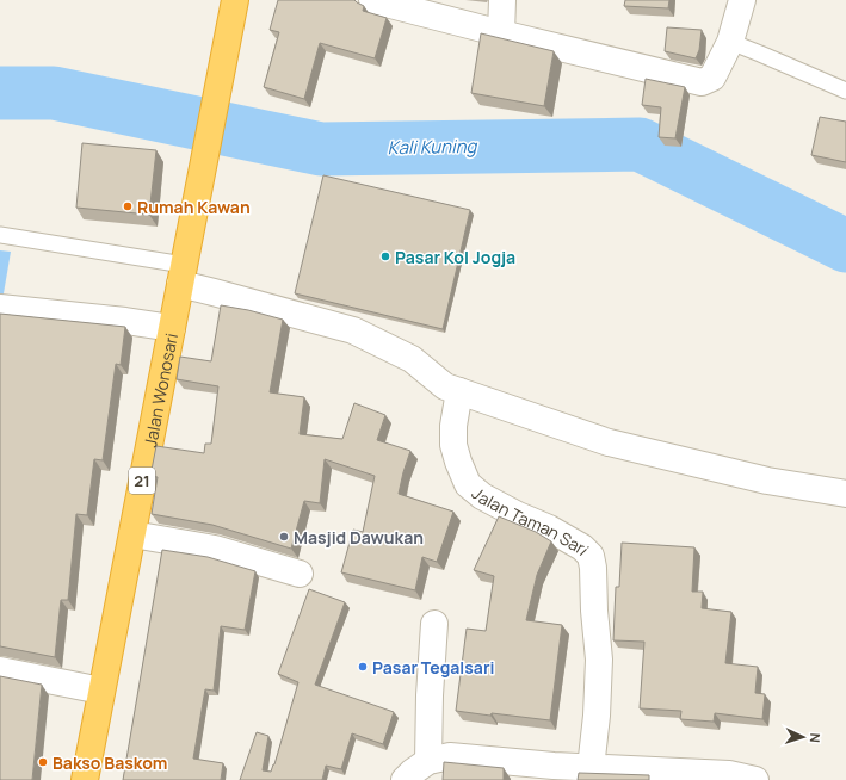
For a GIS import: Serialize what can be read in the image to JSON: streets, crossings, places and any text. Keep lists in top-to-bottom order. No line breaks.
{"streets":{"highway":["Jalan Wonosari","21"],"street":["Jalan Taman Sari"]},"water":["Kali Kuning"],"places":["Rumah Kawan","Pasar Kol Jogja","Masjid Dawukan","Pasar Tegalsari","Bakso Baskom"],"north":"right"}
